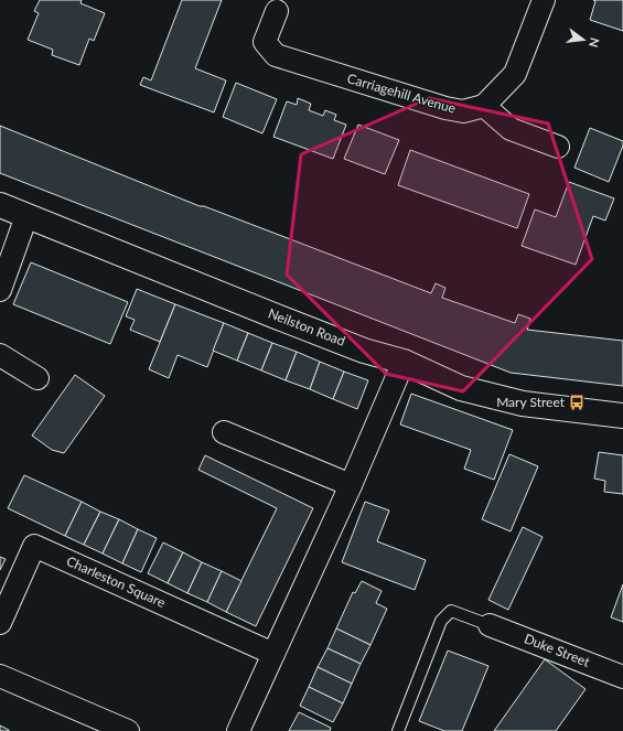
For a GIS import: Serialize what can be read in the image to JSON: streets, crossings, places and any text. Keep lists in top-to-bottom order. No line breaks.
{"streets":{"main road":["Neilston Road"],"street":["Carriagehill Avenue","Charleston Square","Duke Street"]},"places":{"bus stop":["Mary Street"]},"north":"right"}
